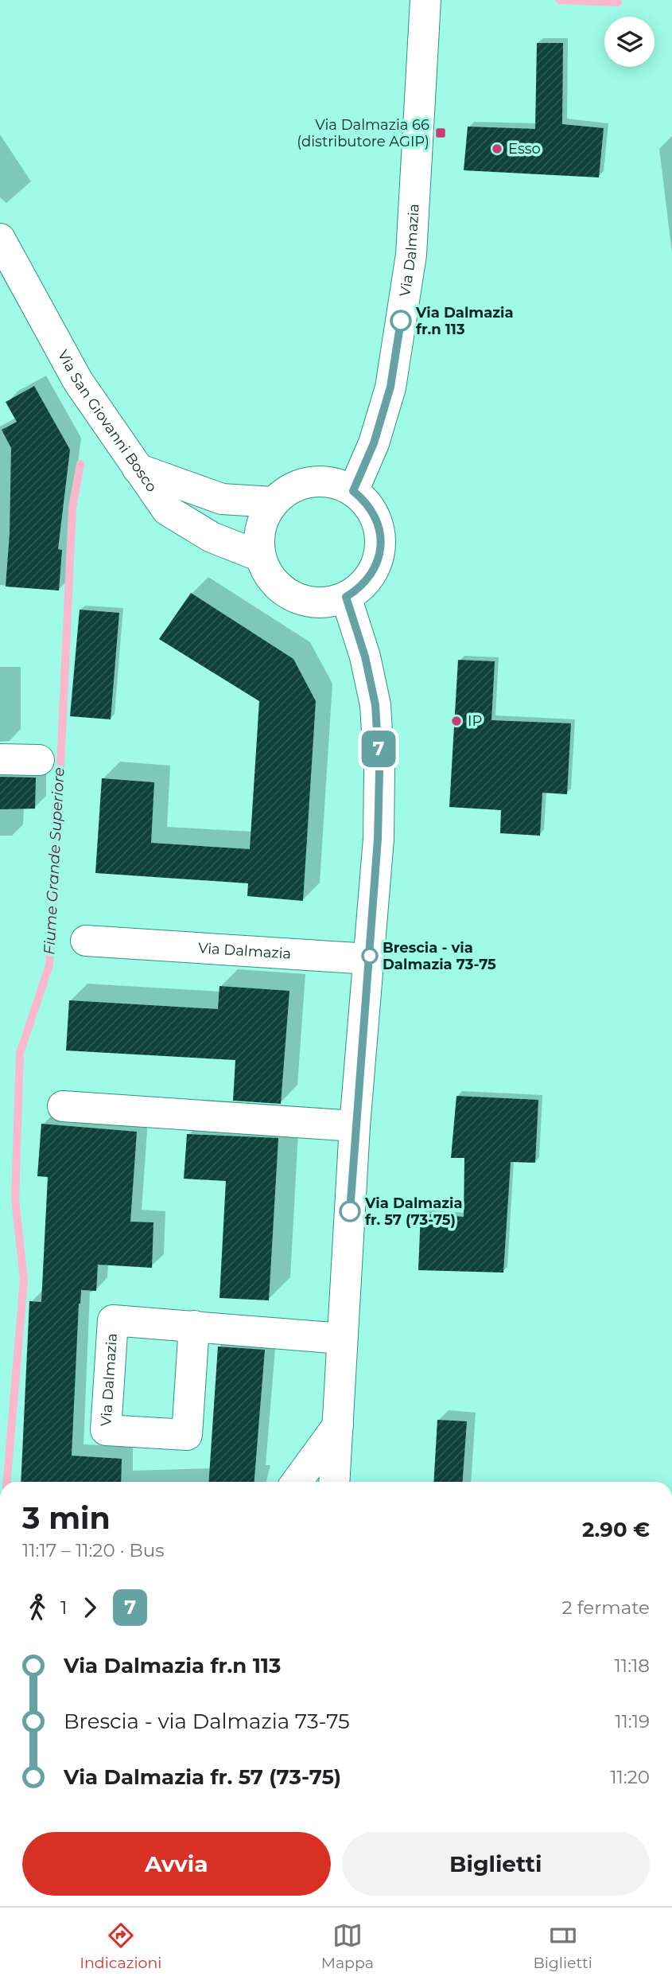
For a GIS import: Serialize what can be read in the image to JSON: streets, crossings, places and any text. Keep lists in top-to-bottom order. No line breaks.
{"streets":{"main road":["Via Dalmazia","Via San Giovanni Bosco"]},"crossings":[["Via Dalmazia","Via San Giovanni Bosco"]],"water":["Fiume Grande Superiore"],"places":{"transit":["Via Dalmazia 66 (distributore AGIP)"],"other":["Esso","Via Dalmazia fr.n 113","IP","Brescia - via Dalmazia 73-75","Via Dalmazia fr. 57 (73-75)"]},"lines":["bus line 7"],"page":{"on_map":"7","heading":["3 min","11:17 – 11:20 · Bus","2.90 €"],"legs":["1","7","2 fermate"],"list":[{"name":"Via Dalmazia fr.n 113","value":"11:18"},{"name":"Brescia - via Dalmazia 73-75","value":"11:19"},{"name":"Via Dalmazia fr. 57 (73-75)","value":"11:20"}],"buttons":["Avvia","Biglietti"],"tabs":["Indicazioni","Mappa","Biglietti"]}}
